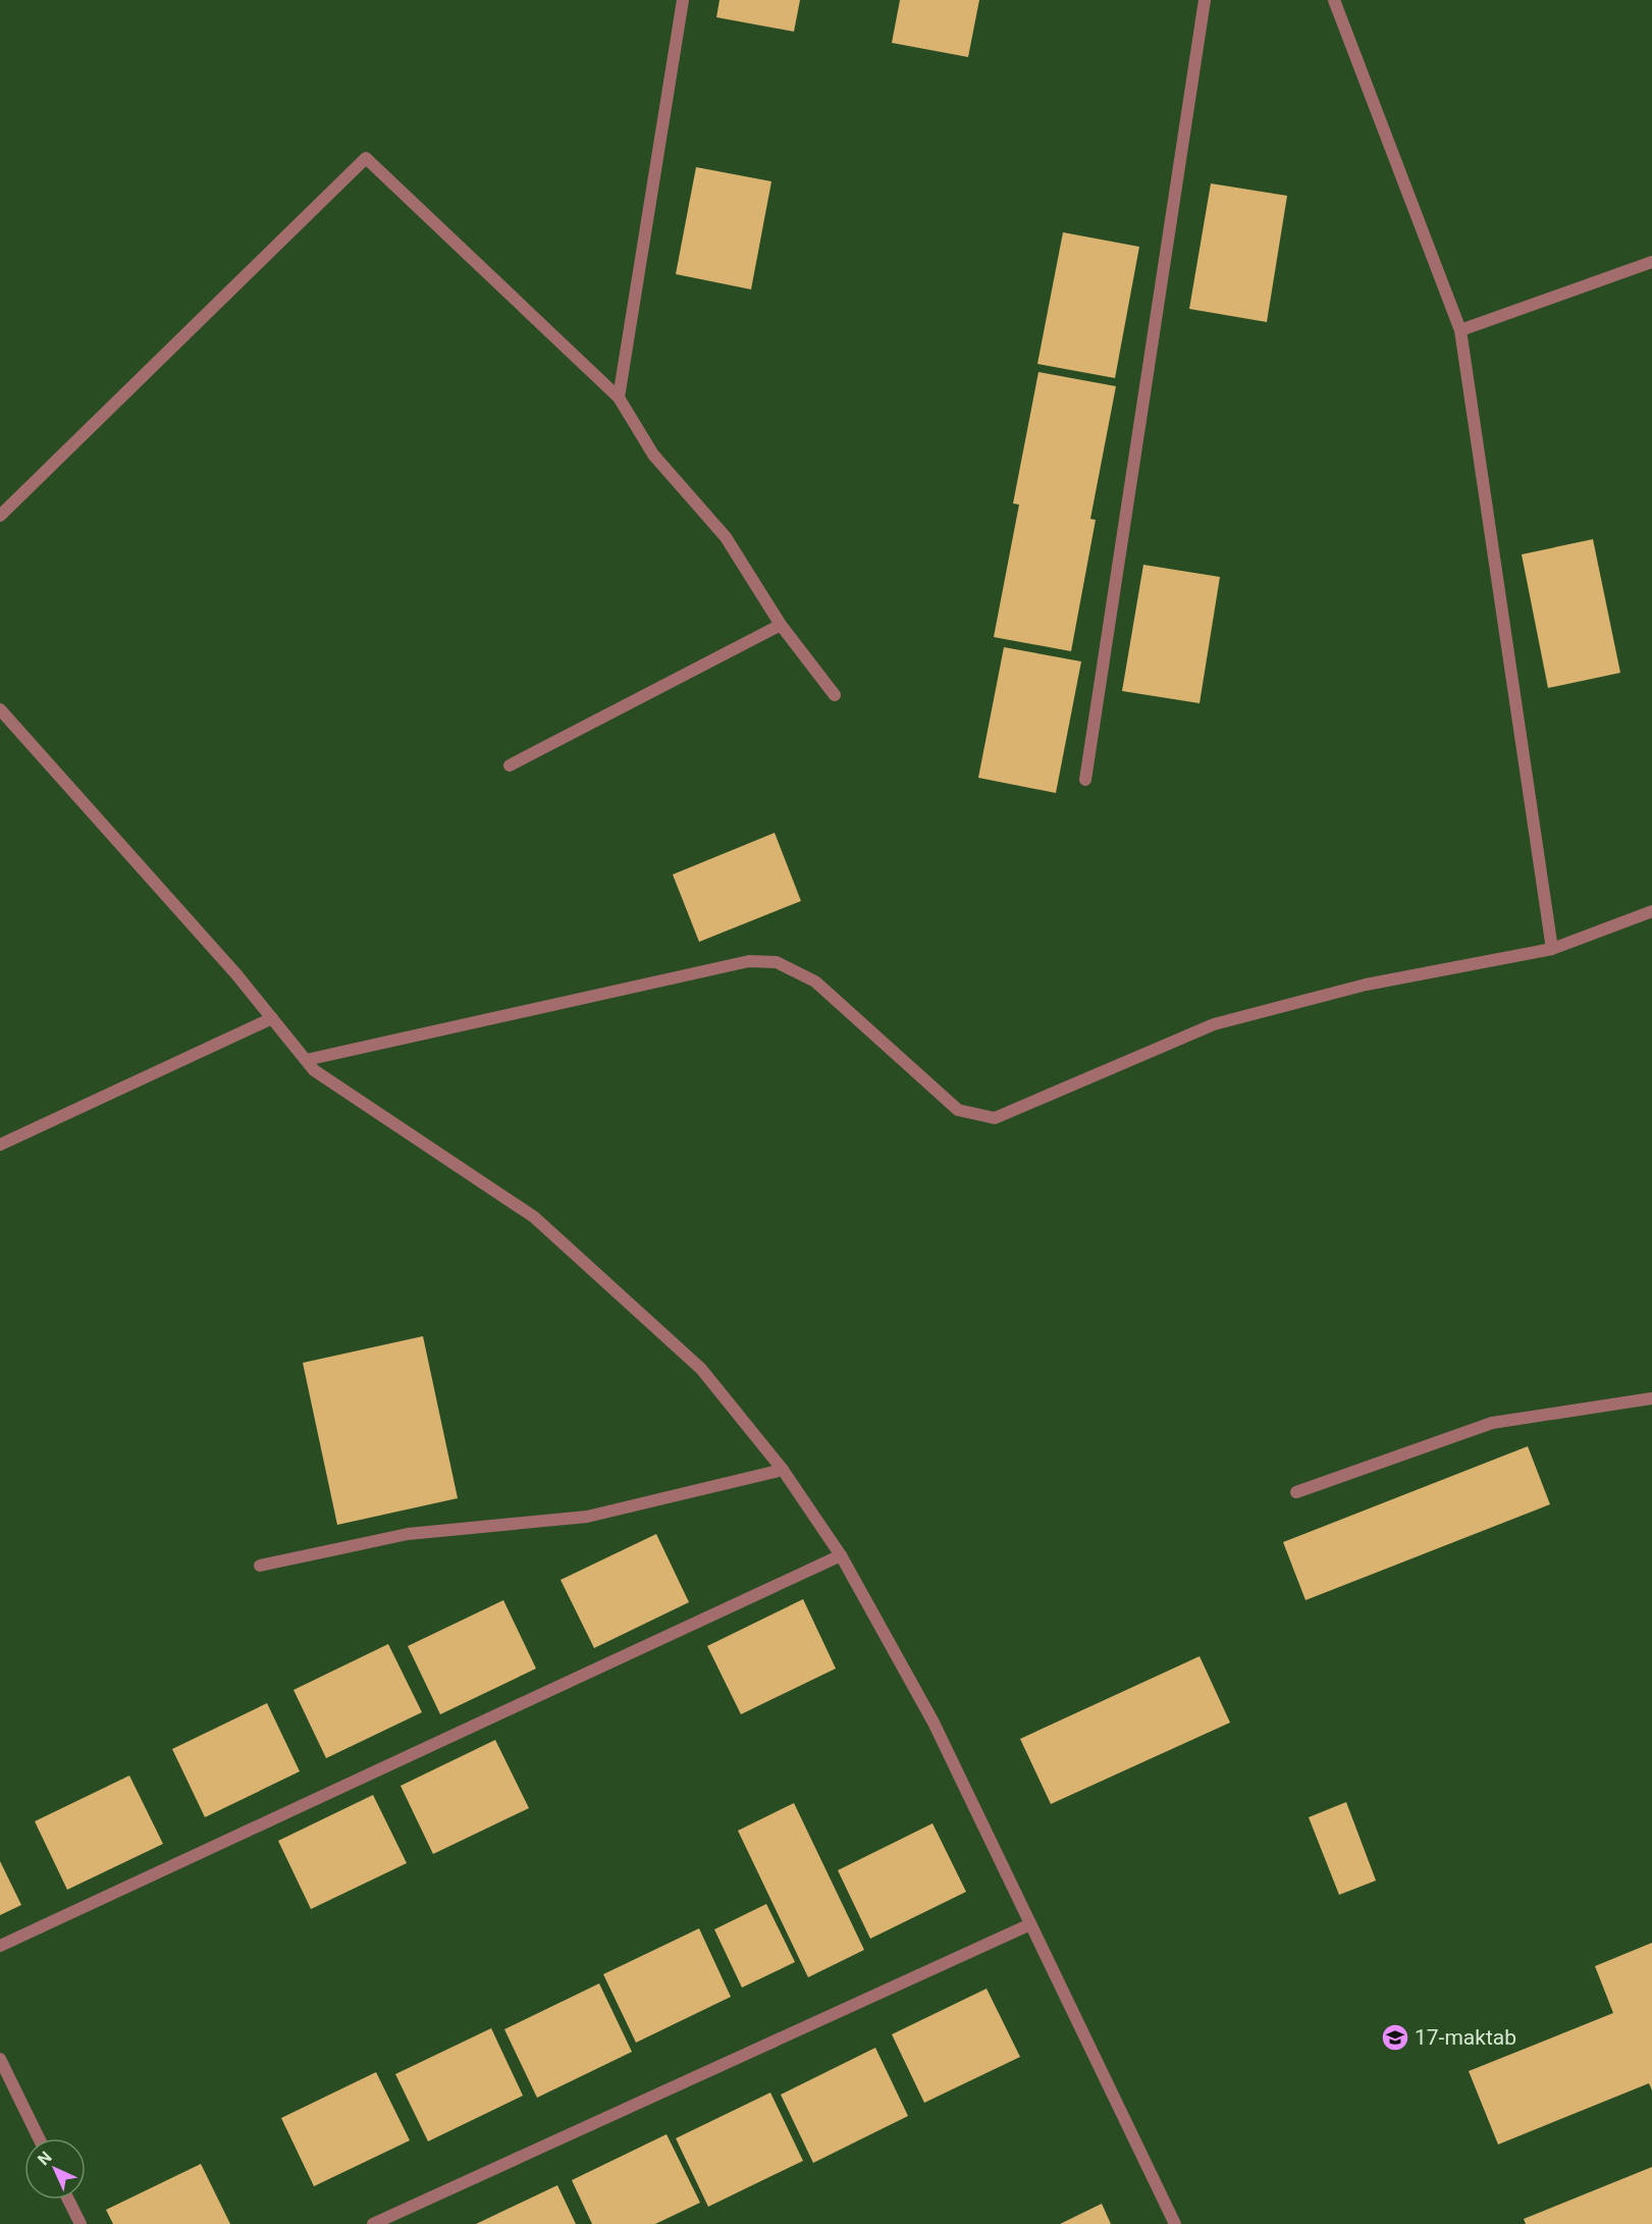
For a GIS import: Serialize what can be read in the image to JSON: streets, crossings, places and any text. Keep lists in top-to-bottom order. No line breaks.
{"places":{"school or university":["17-maktab"]},"north":"top left"}
